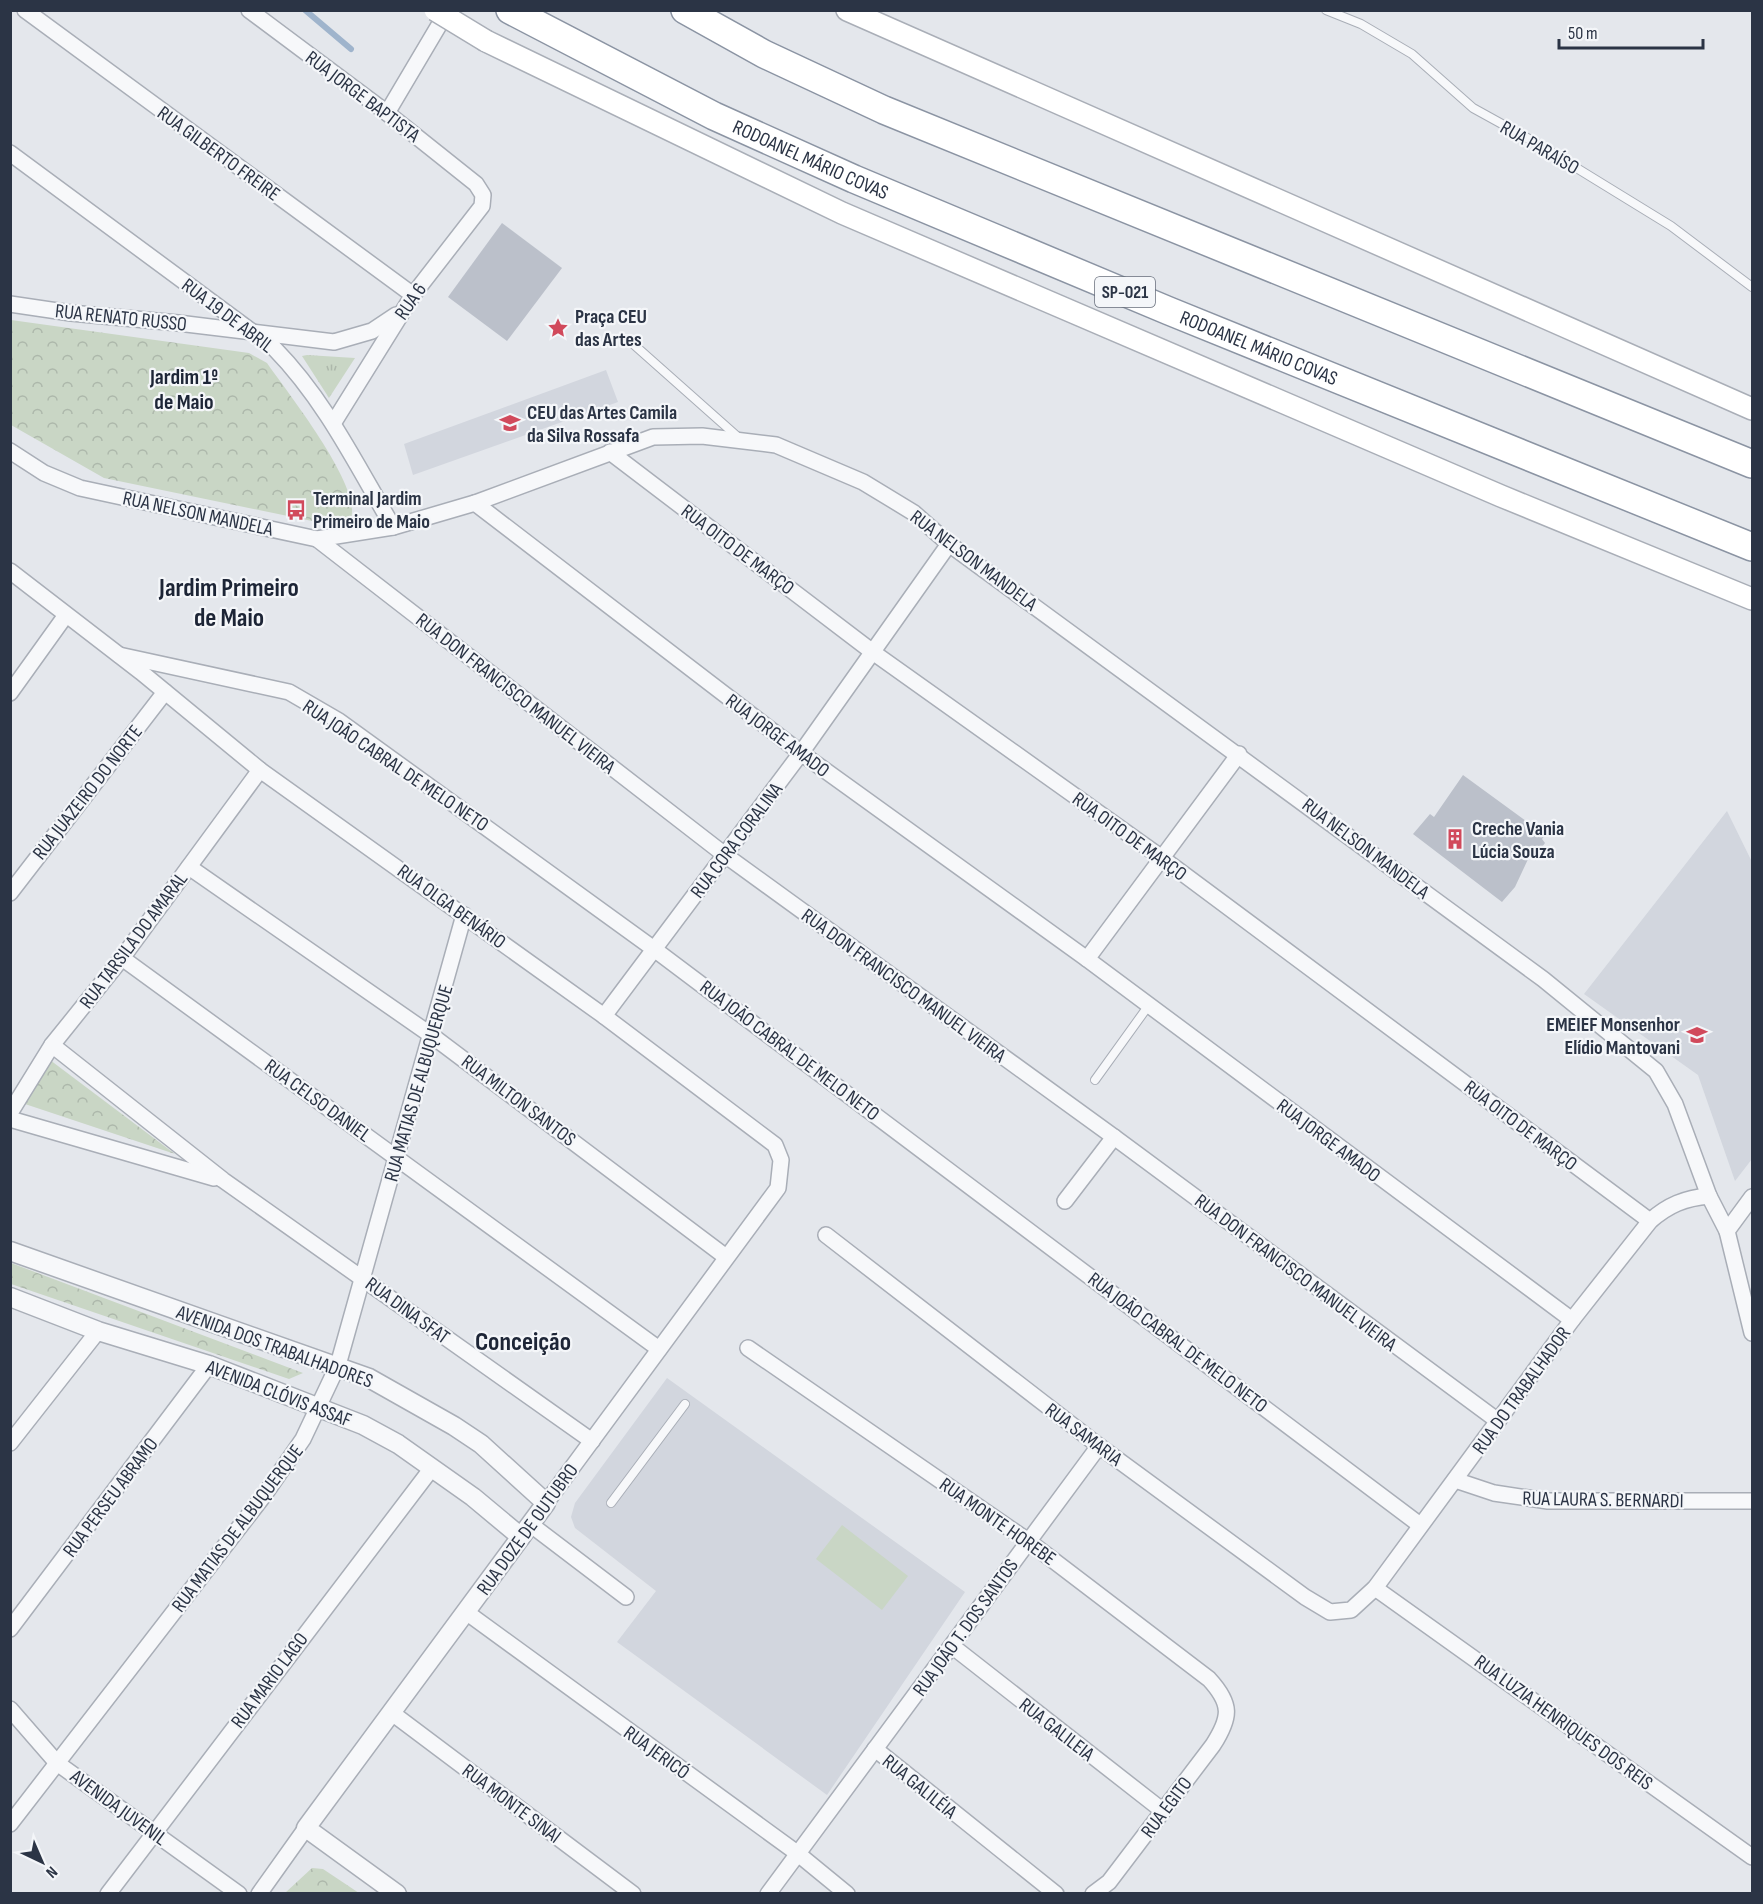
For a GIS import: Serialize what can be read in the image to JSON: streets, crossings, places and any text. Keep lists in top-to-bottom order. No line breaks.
{"streets":{"highway":["RODOANEL MÁRIO COVAS","SP-021"],"street":["RUA JORGE BAPTISTA","RUA GILBERTO FREIRE","RUA 6","RUA 19 DE ABRIL","RUA RENATO RUSSO","RUA NELSON MANDELA","RUA OITO DE MARÇO","RUA DON FRANCISCO MANUEL VIEIRA","RUA JORGE AMADO","RUA JOÃO CABRAL DE MELO NETO","RUA JUAZEIRO DO NORTE","RUA CORA CORALINA","RUA OLGA BENÁRIO","RUA TARSILA DO AMARAL","RUA MATIAS DE ALBUQUERQUE","RUA CELSO DANIEL","RUA MILTON SANTOS","RUA DINA SFAT","AVENIDA DOS TRABALHADORES","RUA DO TRABALHADOR","AVENIDA CLÓVIS ASSAF","RUA SAMARIA","RUA PERSEU ABRAMO","RUA LAURA S. BERNARDI","RUA MONTE HOREBE","RUA DOZE DE OUTUBRO","RUA JOÃO T. DOS SANTOS","RUA MARIO LAGO","RUA LUZIA HENRIQUES DOS REIS","RUA GALILEIA","RUA JERICÓ","RUA GALILÉIA","RUA MONTE SINAI","AVENIDA JUVENIL","RUA EGITO"],"lane":["RUA PARAÍSO"]},"crossings":[["RUA JORGE BAPTISTA","RUA 6"],["RUA GILBERTO FREIRE","RUA 6"],["RUA 6","RUA 19 DE ABRIL"],["RUA 6","RUA RENATO RUSSO"],["RUA 19 DE ABRIL","RUA RENATO RUSSO"],["RUA 19 DE ABRIL","RUA NELSON MANDELA"],["RUA NELSON MANDELA","RUA OITO DE MARÇO"],["RUA NELSON MANDELA","RUA DON FRANCISCO MANUEL VIEIRA"],["RUA NELSON MANDELA","RUA JORGE AMADO"],["RUA NELSON MANDELA","RUA CORA CORALINA"],["RUA NELSON MANDELA","RUA DO TRABALHADOR"],["RUA OITO DE MARÇO","RUA CORA CORALINA"],["RUA OITO DE MARÇO","RUA DO TRABALHADOR"],["RUA DON FRANCISCO MANUEL VIEIRA","RUA CORA CORALINA"],["RUA DON FRANCISCO MANUEL VIEIRA","RUA DO TRABALHADOR"],["RUA JORGE AMADO","RUA CORA CORALINA"],["RUA JORGE AMADO","RUA DO TRABALHADOR"],["RUA JOÃO CABRAL DE MELO NETO","RUA CORA CORALINA"],["RUA JOÃO CABRAL DE MELO NETO","RUA OLGA BENÁRIO"],["RUA JOÃO CABRAL DE MELO NETO","RUA DO TRABALHADOR"],["RUA JUAZEIRO DO NORTE","RUA OLGA BENÁRIO"],["RUA CORA CORALINA","RUA OLGA BENÁRIO"],["RUA OLGA BENÁRIO","RUA TARSILA DO AMARAL"],["RUA OLGA BENÁRIO","RUA MATIAS DE ALBUQUERQUE"],["RUA OLGA BENÁRIO","RUA DOZE DE OUTUBRO"],["RUA TARSILA DO AMARAL","RUA CELSO DANIEL"],["RUA TARSILA DO AMARAL","RUA MILTON SANTOS"],["RUA TARSILA DO AMARAL","RUA DINA SFAT"],["RUA MATIAS DE ALBUQUERQUE","RUA CELSO DANIEL"],["RUA MATIAS DE ALBUQUERQUE","RUA MILTON SANTOS"],["RUA MATIAS DE ALBUQUERQUE","RUA DINA SFAT"],["RUA MATIAS DE ALBUQUERQUE","AVENIDA DOS TRABALHADORES"],["RUA MATIAS DE ALBUQUERQUE","AVENIDA CLÓVIS ASSAF"],["RUA MATIAS DE ALBUQUERQUE","AVENIDA JUVENIL"],["RUA CELSO DANIEL","RUA DOZE DE OUTUBRO"],["RUA MILTON SANTOS","RUA DOZE DE OUTUBRO"],["RUA DINA SFAT","RUA DOZE DE OUTUBRO"],["AVENIDA DOS TRABALHADORES","RUA DOZE DE OUTUBRO"],["RUA DO TRABALHADOR","RUA SAMARIA"],["RUA DO TRABALHADOR","RUA LAURA S. BERNARDI"],["RUA DO TRABALHADOR","RUA LUZIA HENRIQUES DOS REIS"],["AVENIDA CLÓVIS ASSAF","RUA PERSEU ABRAMO"],["AVENIDA CLÓVIS ASSAF","RUA DOZE DE OUTUBRO"],["AVENIDA CLÓVIS ASSAF","RUA MARIO LAGO"],["RUA SAMARIA","RUA JOÃO T. DOS SANTOS"],["RUA MONTE HOREBE","RUA JOÃO T. DOS SANTOS"],["RUA MONTE HOREBE","RUA EGITO"],["RUA DOZE DE OUTUBRO","RUA JERICÓ"],["RUA DOZE DE OUTUBRO","RUA MONTE SINAI"],["RUA JOÃO T. DOS SANTOS","RUA GALILEIA"],["RUA JOÃO T. DOS SANTOS","RUA GALILÉIA"],["RUA MARIO LAGO","AVENIDA JUVENIL"],["RUA GALILEIA","RUA EGITO"],["RUA JERICÓ","RUA GALILÉIA"]],"districts":["Jardim 1º de Maio","Jardim Primeiro de Maio","Conceição"],"places":{"place":["Praça CEU das Artes"],"school or university":["CEU das Artes Camila da Silva Rossafa","EMEIEF Monsenhor Elídio Mantovani"],"bus stop":["Terminal Jardim Primeiro de Maio"],"building":["Creche Vania Lúcia Souza"]},"scale_bar":"50 m","north":"bottom right"}
